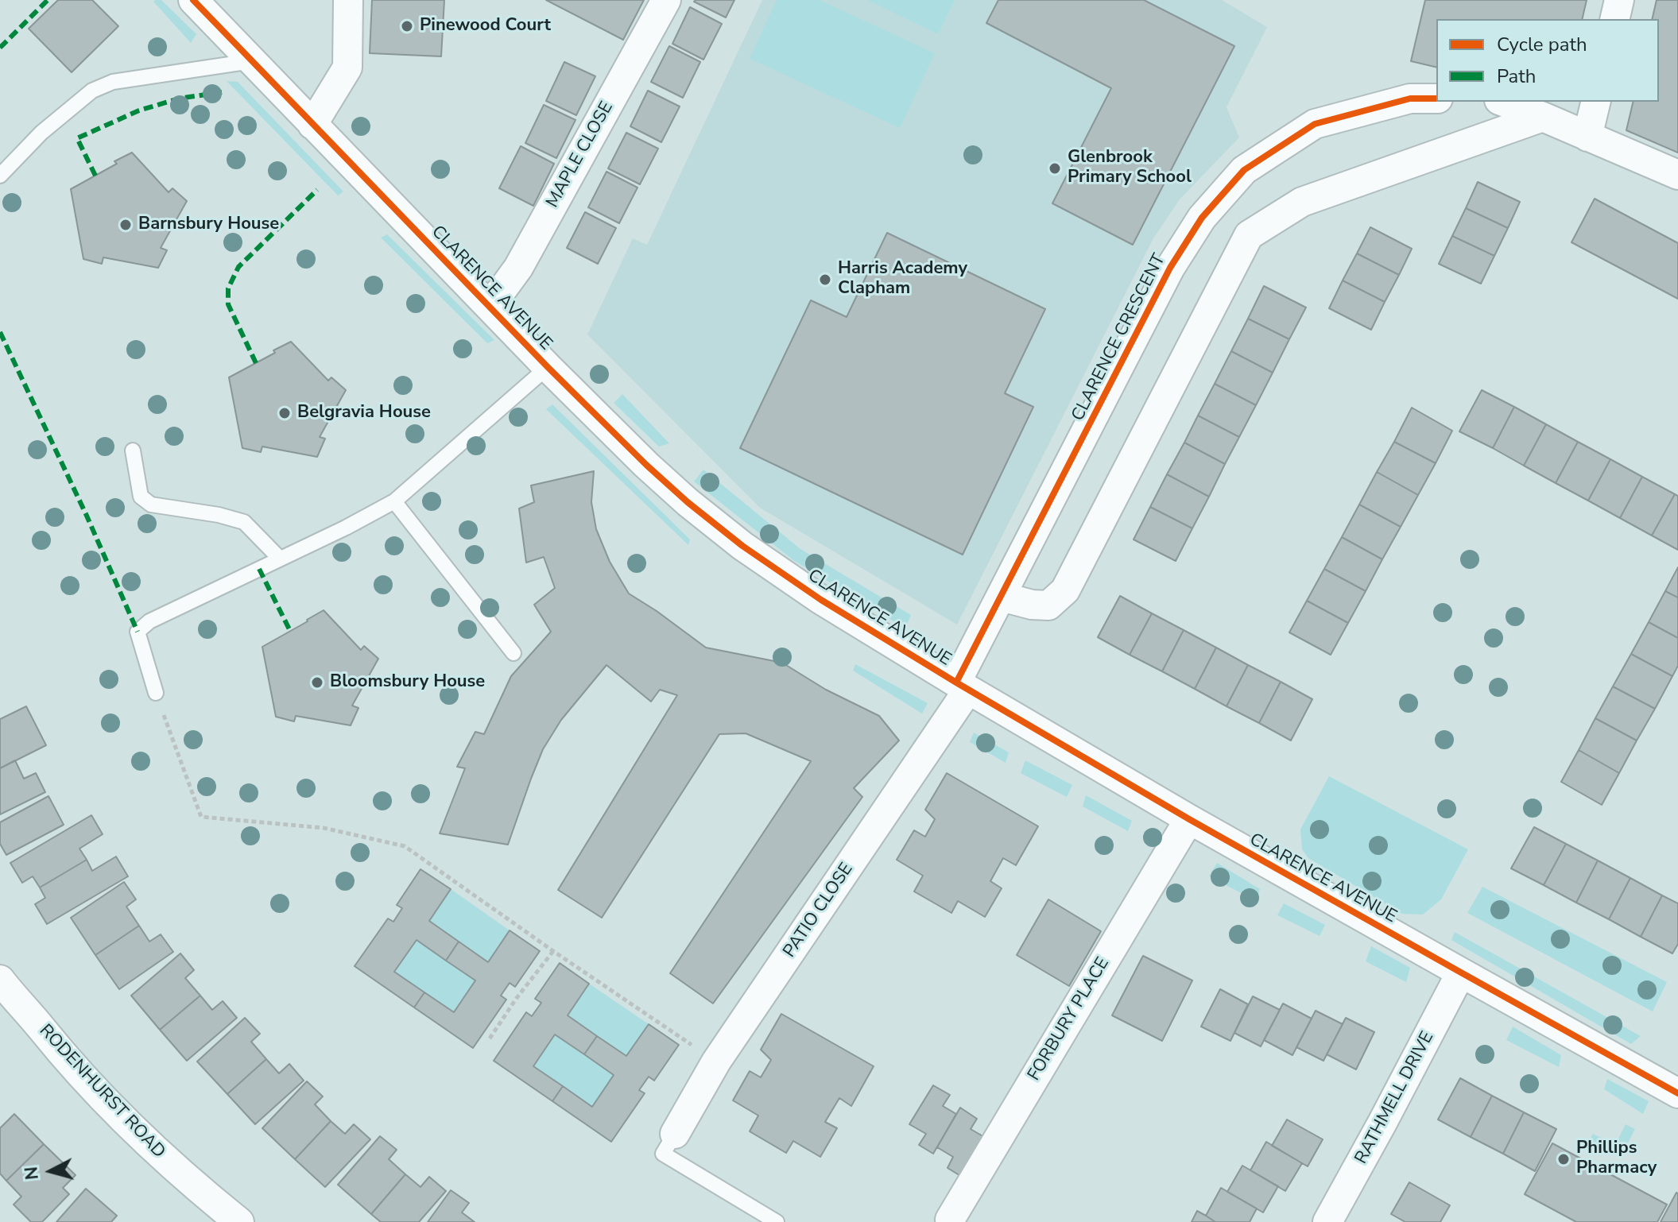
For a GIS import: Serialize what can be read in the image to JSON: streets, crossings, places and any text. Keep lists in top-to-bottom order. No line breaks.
{"streets":{"street":["MAPLE CLOSE","CLARENCE AVENUE","CLARENCE CRESCENT","PATIO CLOSE","FORBURY PLACE","RODENHURST ROAD","RATHMELL DRIVE"]},"crossings":[["MAPLE CLOSE","CLARENCE AVENUE"],["CLARENCE AVENUE","CLARENCE CRESCENT"],["CLARENCE AVENUE","PATIO CLOSE"],["CLARENCE AVENUE","FORBURY PLACE"],["CLARENCE AVENUE","RATHMELL DRIVE"],["CLARENCE CRESCENT","PATIO CLOSE"]],"places":["Pinewood Court","Glenbrook Primary School","Barnsbury House","Harris Academy Clapham","Belgravia House","Bloomsbury House","Phillips Pharmacy"],"legend":["Cycle path","Path"],"north":"left"}
